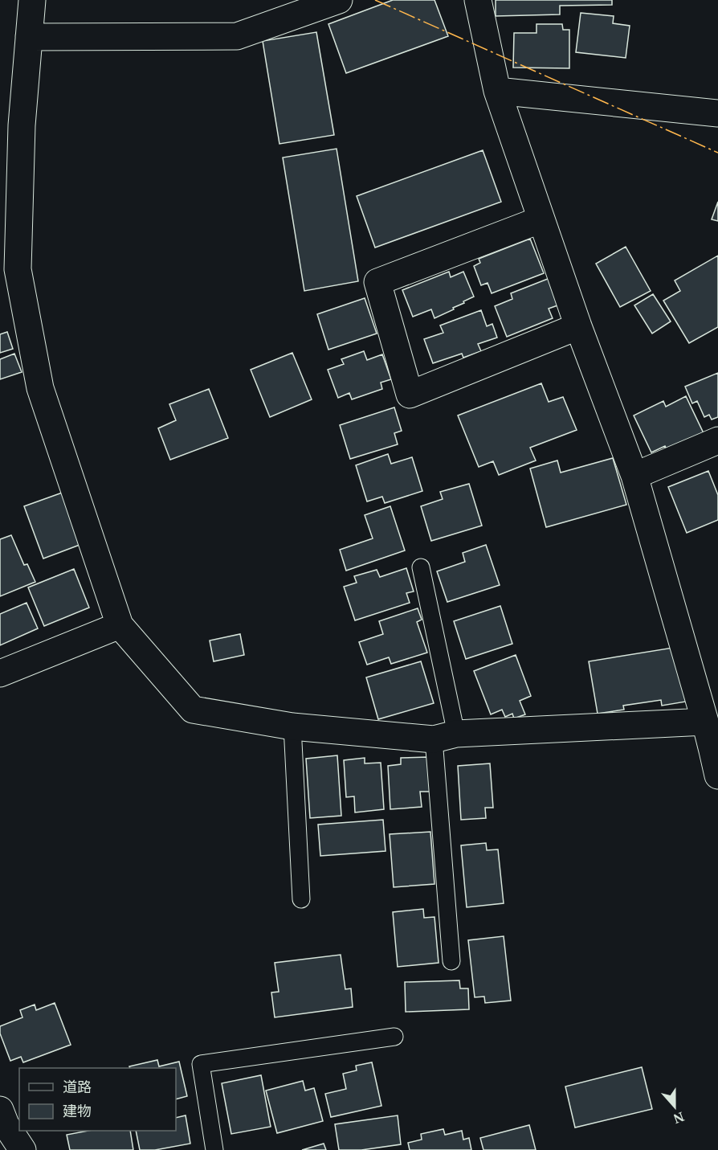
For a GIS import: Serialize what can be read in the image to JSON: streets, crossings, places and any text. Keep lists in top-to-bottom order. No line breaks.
{"legend":["道路","建物"],"north":"bottom"}
